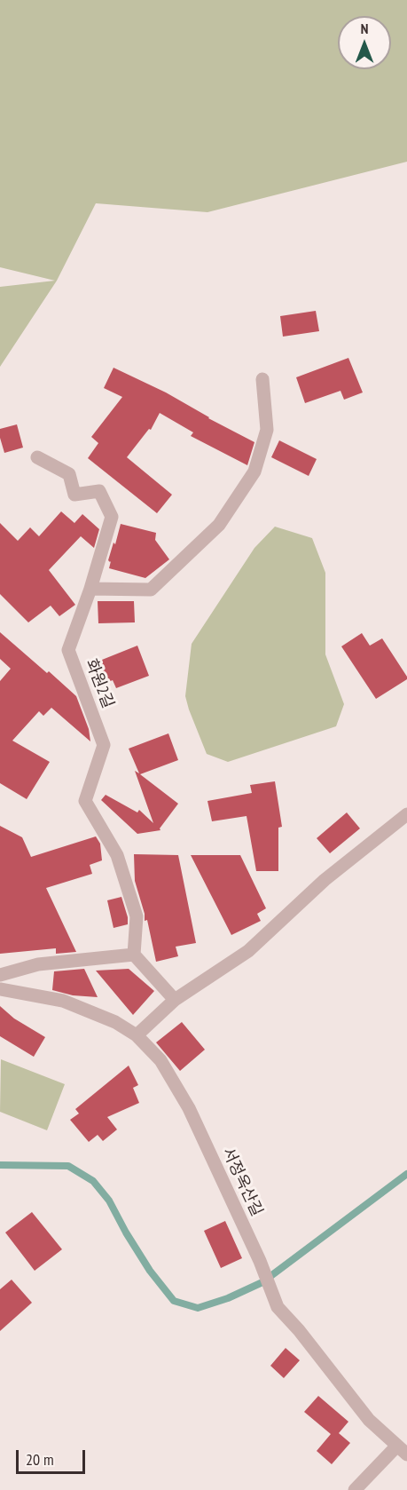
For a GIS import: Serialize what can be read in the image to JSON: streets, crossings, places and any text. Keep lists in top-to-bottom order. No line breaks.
{"streets":{"lane":["화원2길","서정옥산길"]},"scale_bar":"20 m","north":"top"}
